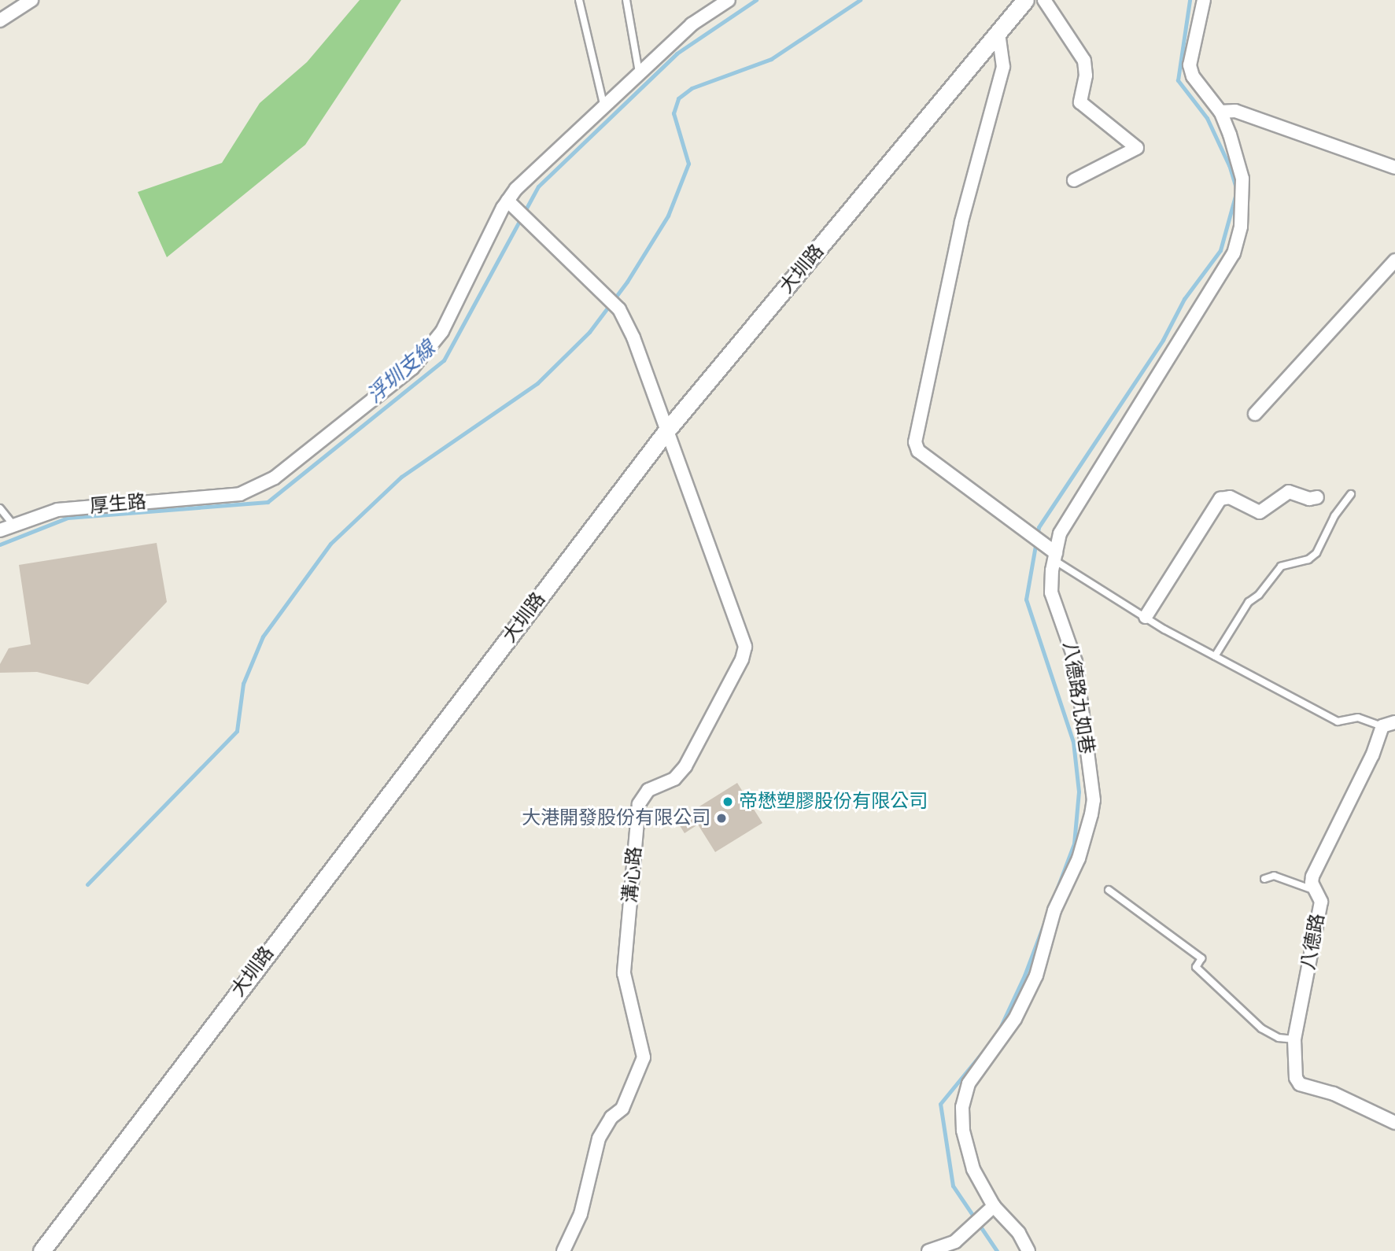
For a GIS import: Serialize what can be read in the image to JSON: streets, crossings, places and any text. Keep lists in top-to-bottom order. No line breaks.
{"streets":{"street":["大圳路","厚生路","八德路九如巷","溝心路","八德路"]},"crossings":[["大圳路","溝心路"],["厚生路","溝心路"]],"water":["浮圳支線"],"places":["帝懋塑膠股份有限公司","大港開發股份有限公司"]}
